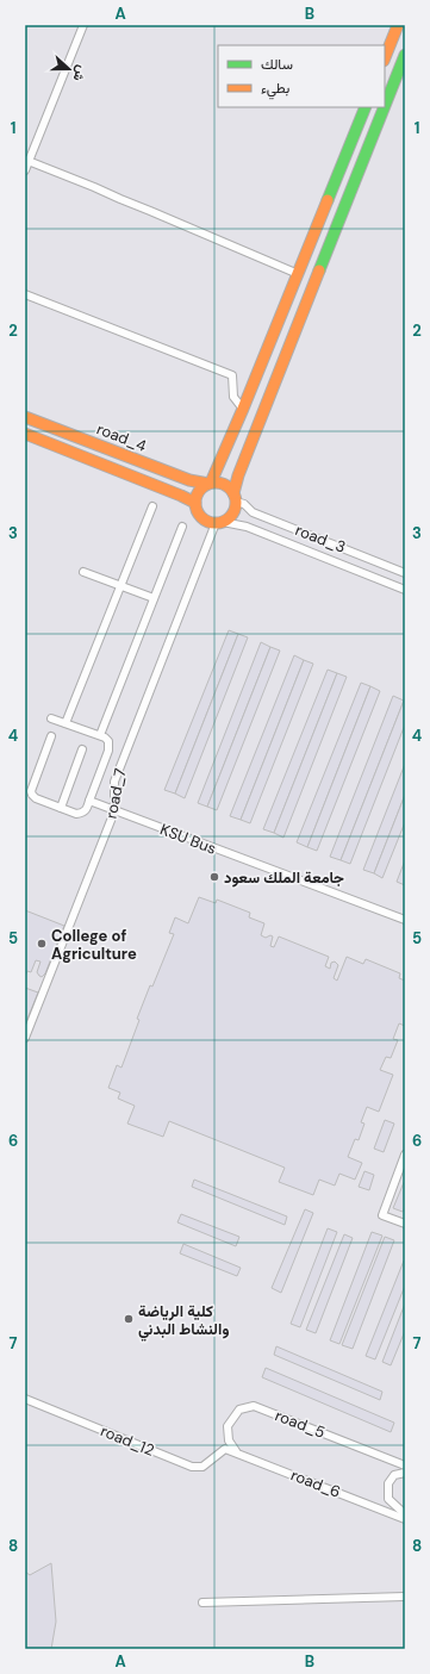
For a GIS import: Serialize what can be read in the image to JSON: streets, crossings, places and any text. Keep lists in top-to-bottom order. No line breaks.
{"streets":{"street":["road_4"],"lane":["road_3","road_7","KSU Bus","road_5","road_12","road_6"]},"crossings":[["road_4","road_3"],["road_4","road_7"],["road_3","road_7"],["road_7","KSU Bus"],["road_5","road_6"],["road_12","road_6"]],"places":["جامعة الملك سعود","College of Agriculture","كلية الرياضة والنشاط البدني"],"legend":["سالك","بطيء"],"north":"right","grid":{"columns":["A","B"],"rows":["1","2","3","4","5","6","7","8"]}}
